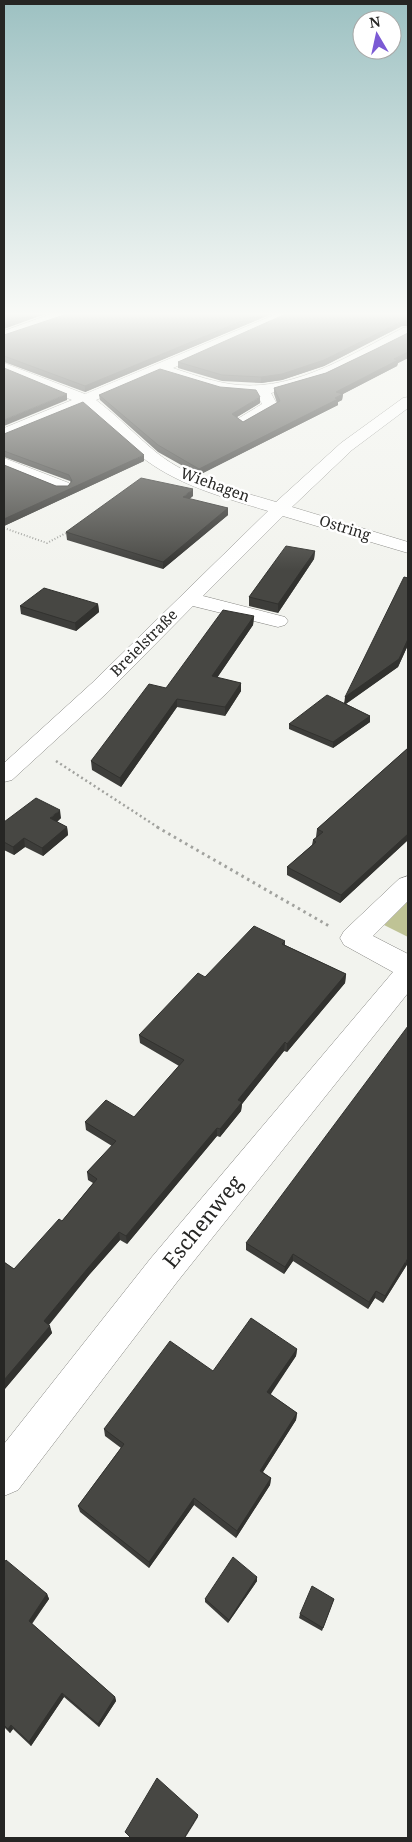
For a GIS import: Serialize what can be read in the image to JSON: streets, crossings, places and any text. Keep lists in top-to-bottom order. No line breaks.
{"streets":{"street":["Wiehagen","Ostring","Breielstraße","Eschenweg"]},"crossings":[["Wiehagen","Ostring"],["Wiehagen","Breielstraße"],["Ostring","Breielstraße"]],"north":"top"}
